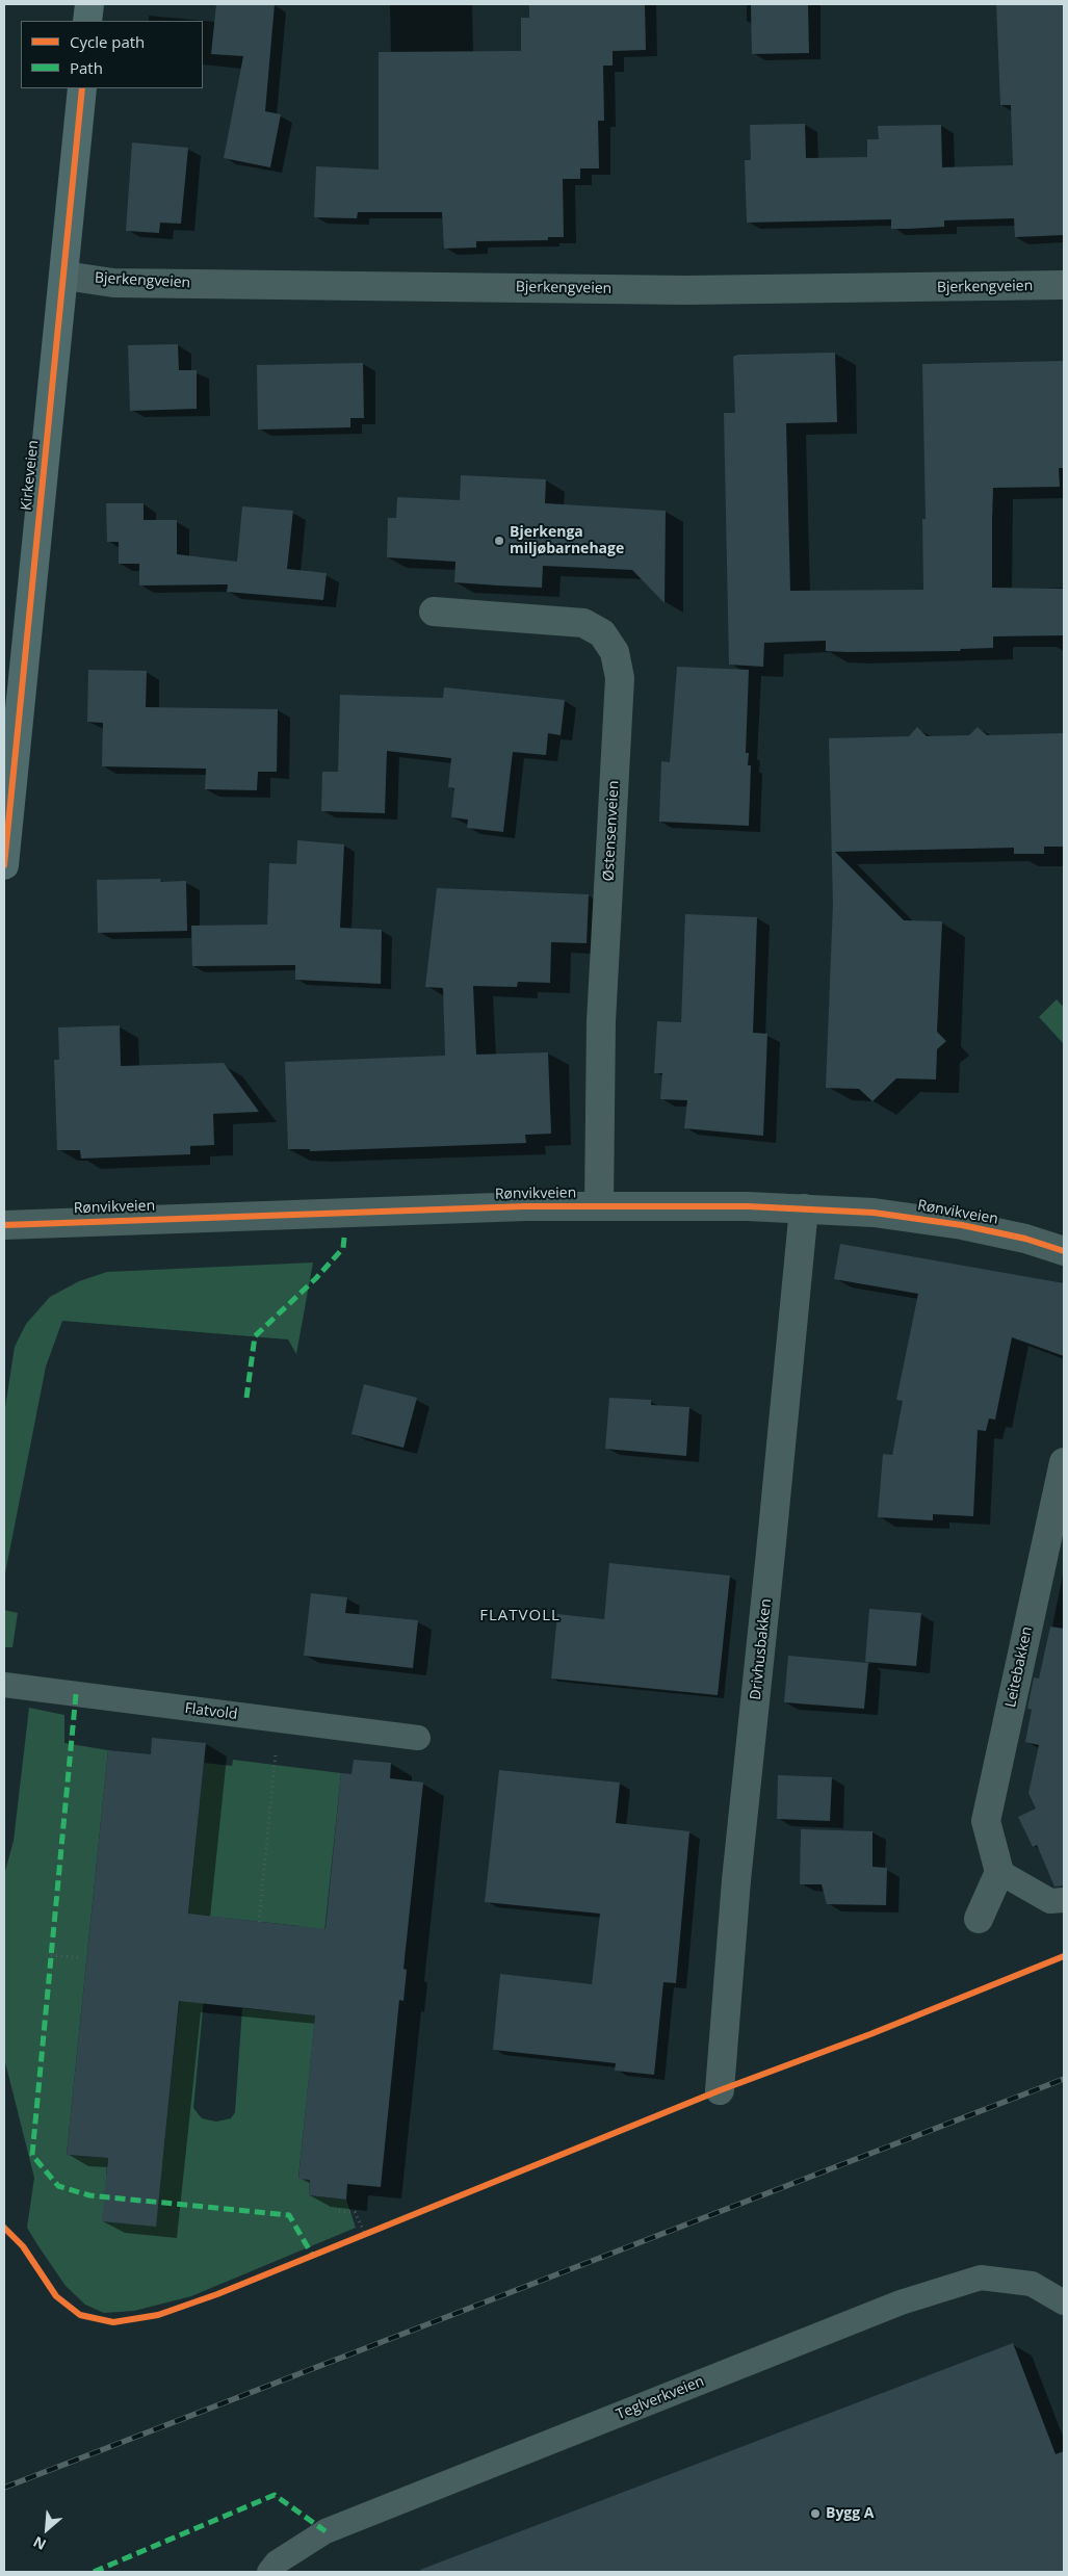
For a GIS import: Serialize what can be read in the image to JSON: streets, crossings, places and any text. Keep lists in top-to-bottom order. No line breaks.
{"streets":{"main road":["Kirkeveien"],"street":["Bjerkengveien","Østensenveien","Rønvikveien","Drivhusbakken","Leitebakken"],"lane":["Flatvold","Teglverkveien"]},"crossings":[["Bjerkengveien","Kirkeveien"],["Østensenveien","Rønvikveien"],["Rønvikveien","Drivhusbakken"]],"districts":["FLATVOLL"],"places":["Bjerkenga miljøbarnehage","Bygg A"],"legend":["Cycle path","Path"],"north":"bottom left"}
